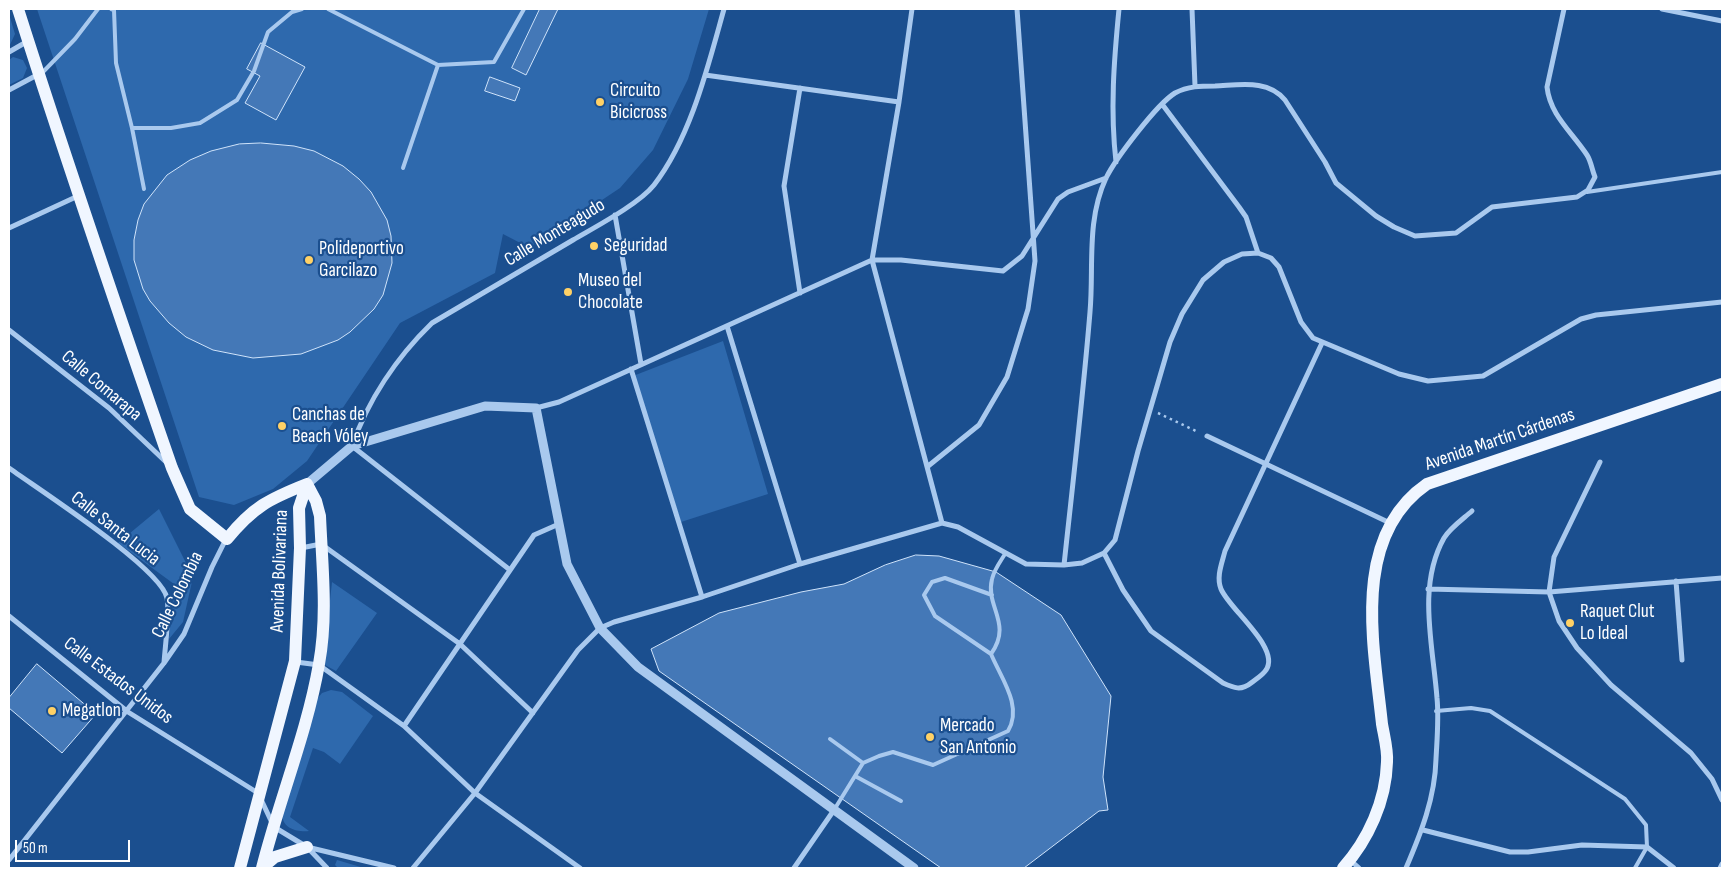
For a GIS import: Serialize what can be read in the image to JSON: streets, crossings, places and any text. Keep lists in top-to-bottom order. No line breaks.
{"streets":{"main road":["Avenida Martín Cárdenas","Avenida Bolivariana","Calle Colombia"],"street":["Calle Monteagudo","Calle Comarapa","Calle Santa Lucia","Calle Estados Unidos"]},"crossings":[["Calle Monteagudo","Calle Colombia"],["Calle Santa Lucia","Calle Colombia"],["Avenida Bolivariana","Calle Colombia"],["Avenida Bolivariana","Calle Estados Unidos"],["Calle Colombia","Calle Estados Unidos"]],"places":["Circuito Bicicross","Seguridad","Polideportivo Garcilazo","Museo del Chocolate","Canchas de Beach Vóley","Raquet Clut Lo Ideal","Megatlon","Mercado San Antonio"],"scale_bar":"50 m"}
